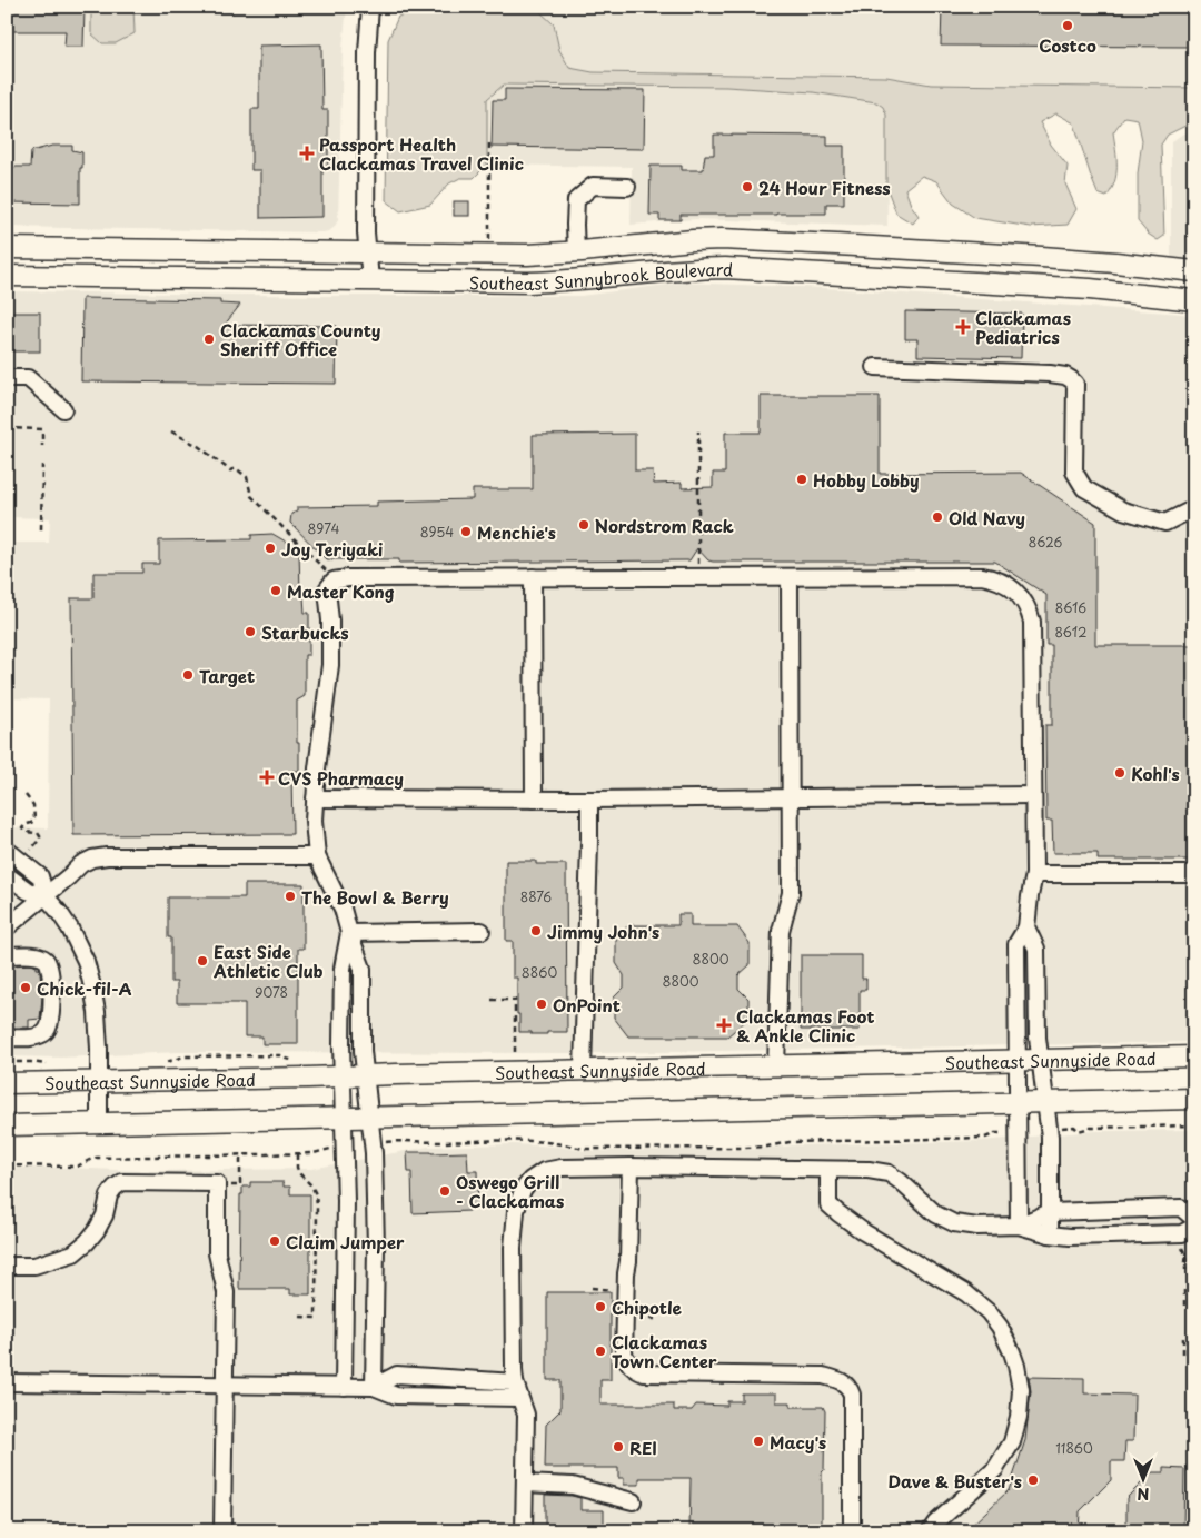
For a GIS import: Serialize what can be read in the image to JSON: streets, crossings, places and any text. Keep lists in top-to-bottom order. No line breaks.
{"streets":{"main road":["Southeast Sunnybrook Boulevard","Southeast Sunnyside Road"]},"places":{"other":["Costco","24 Hour Fitness","Clackamas County Sheriff Office","Hobby Lobby","Old Navy","Nordstrom Rack","Menchie's","Joy Teriyaki","Master Kong","Starbucks","Target","Kohl's","The Bowl & Berry","Jimmy John's","East Side Athletic Club","Chick-fil-A","OnPoint","Oswego Grill - Clackamas","Claim Jumper","Chipotle","Clackamas Town Center","Macy's","REI","Dave & Buster's"],"health":["Passport Health Clackamas Travel Clinic","Clackamas Pediatrics","CVS Pharmacy","Clackamas Foot & Ankle Clinic"]},"house_numbers":["8974","8954","8626","8616","8612","8876","8800","8860","8800","9078","11860"],"north":"bottom"}
